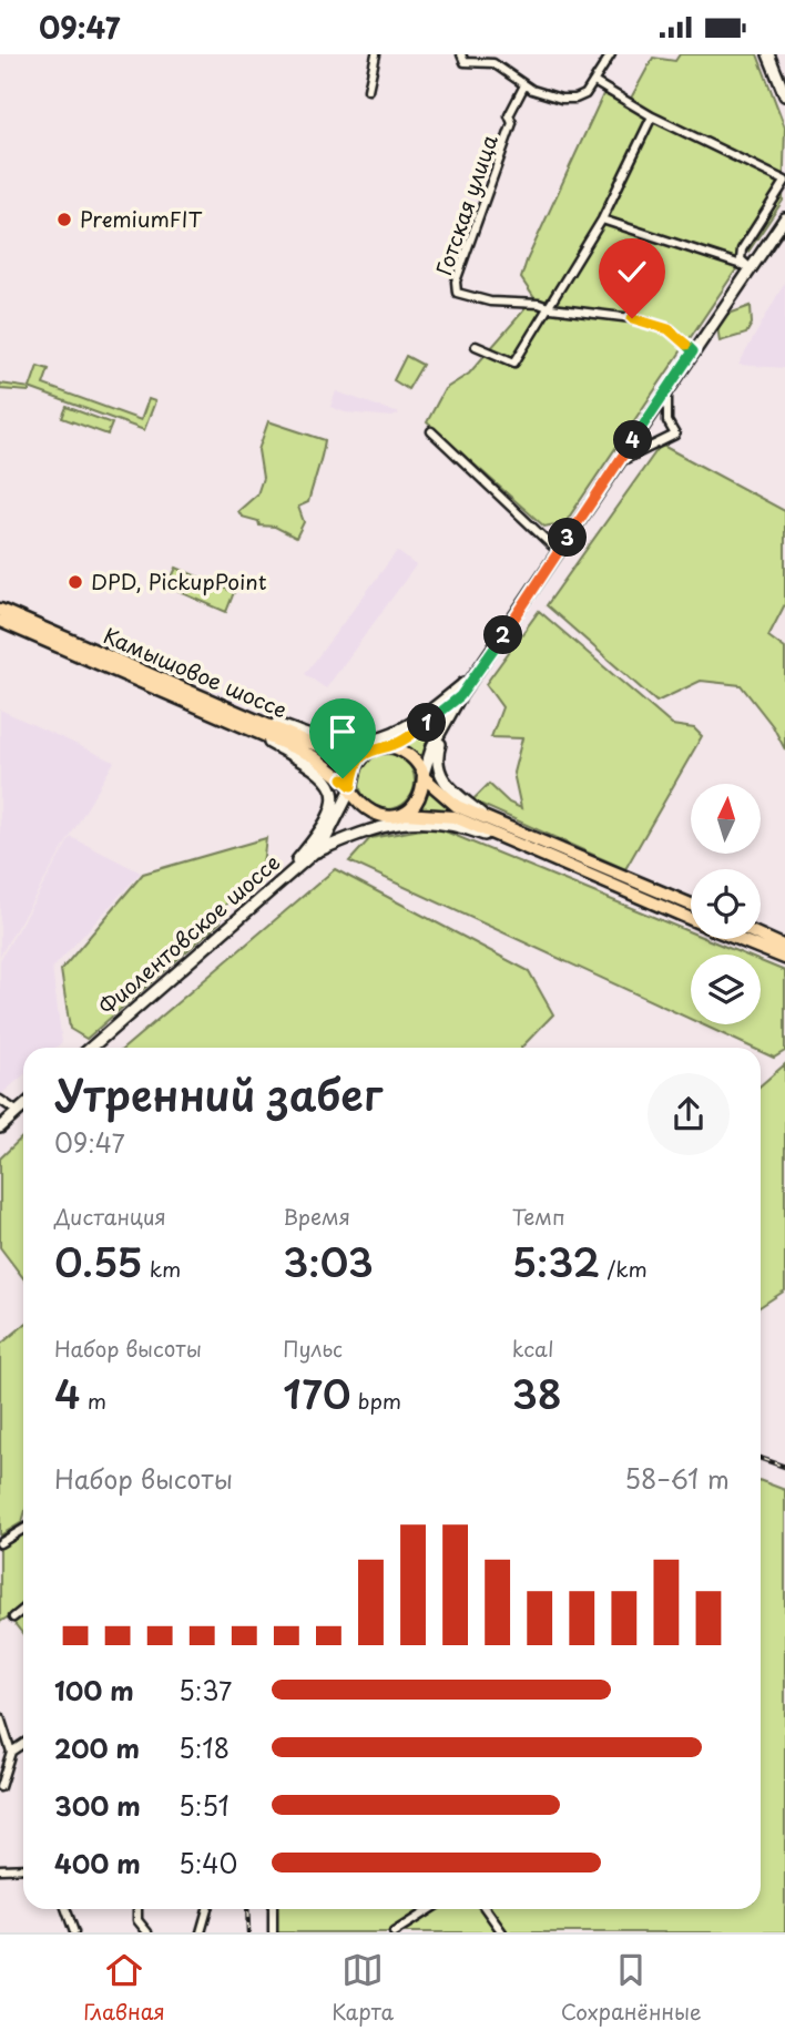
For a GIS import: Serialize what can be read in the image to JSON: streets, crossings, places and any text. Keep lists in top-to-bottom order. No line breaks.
{"streets":{"main road":["Камышовое шоссе","Фиолентовское шоссе"],"street":["Готская улица"]},"crossings":[["Камышовое шоссе","Фиолентовское шоссе"]],"places":["PremiumFIT","DPD, PickupPoint"],"north":"top","page":{"status":"09:47","pins":["4","3","2","1"],"heading":["Утренний забег","09:47"],"stats":[["Дистанция","0.55 km"],["Время","3:03"],["Темп","5:32 /km"],["Набор высоты","4 m"],["Пульс","170 bpm"],["kcal","38"]],"chart":["Набор высоты","58–61 m"],"list":[{"name":"100 m","note":"5:37"},{"name":"200 m","note":"5:18"},{"name":"300 m","note":"5:51"},{"name":"400 m","note":"5:40"}],"tabs":["Главная","Карта","Сохранённые"]}}
